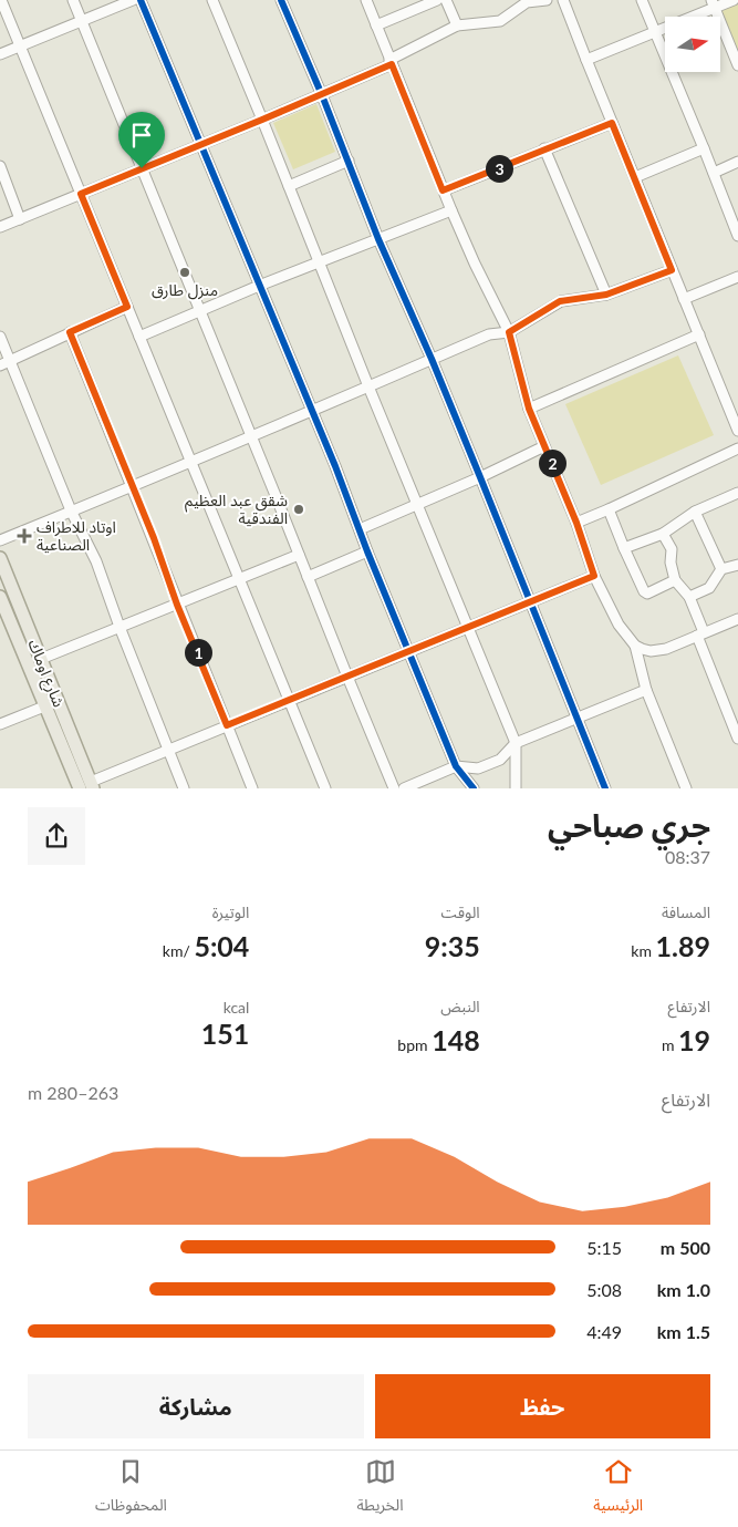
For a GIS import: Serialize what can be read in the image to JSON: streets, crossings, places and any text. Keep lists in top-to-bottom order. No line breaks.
{"streets":{"main road":["شارع اوماك"]},"places":{"other":["منزل طارق","شقق عبد العظيم الفندقية"],"health":["اوتاد للاطراف الصناعية"]},"north":"right","page":{"pins":["3","2","1"],"heading":["جري صباحي","08:37"],"stats":[["المسافة","1.89 km"],["الوقت","9:35"],["الوتيرة","5:04 /km"],["الارتفاع","19 m"],["النبض","148 bpm"],["kcal","151"]],"chart":["الارتفاع","263–280 m"],"list":[{"name":"500 m","note":"5:15"},{"name":"1.0 km","note":"5:08"},{"name":"1.5 km","note":"4:49"}],"buttons":["حفظ","مشاركة"],"tabs":["الرئيسية","الخريطة","المحفوظات"]}}
